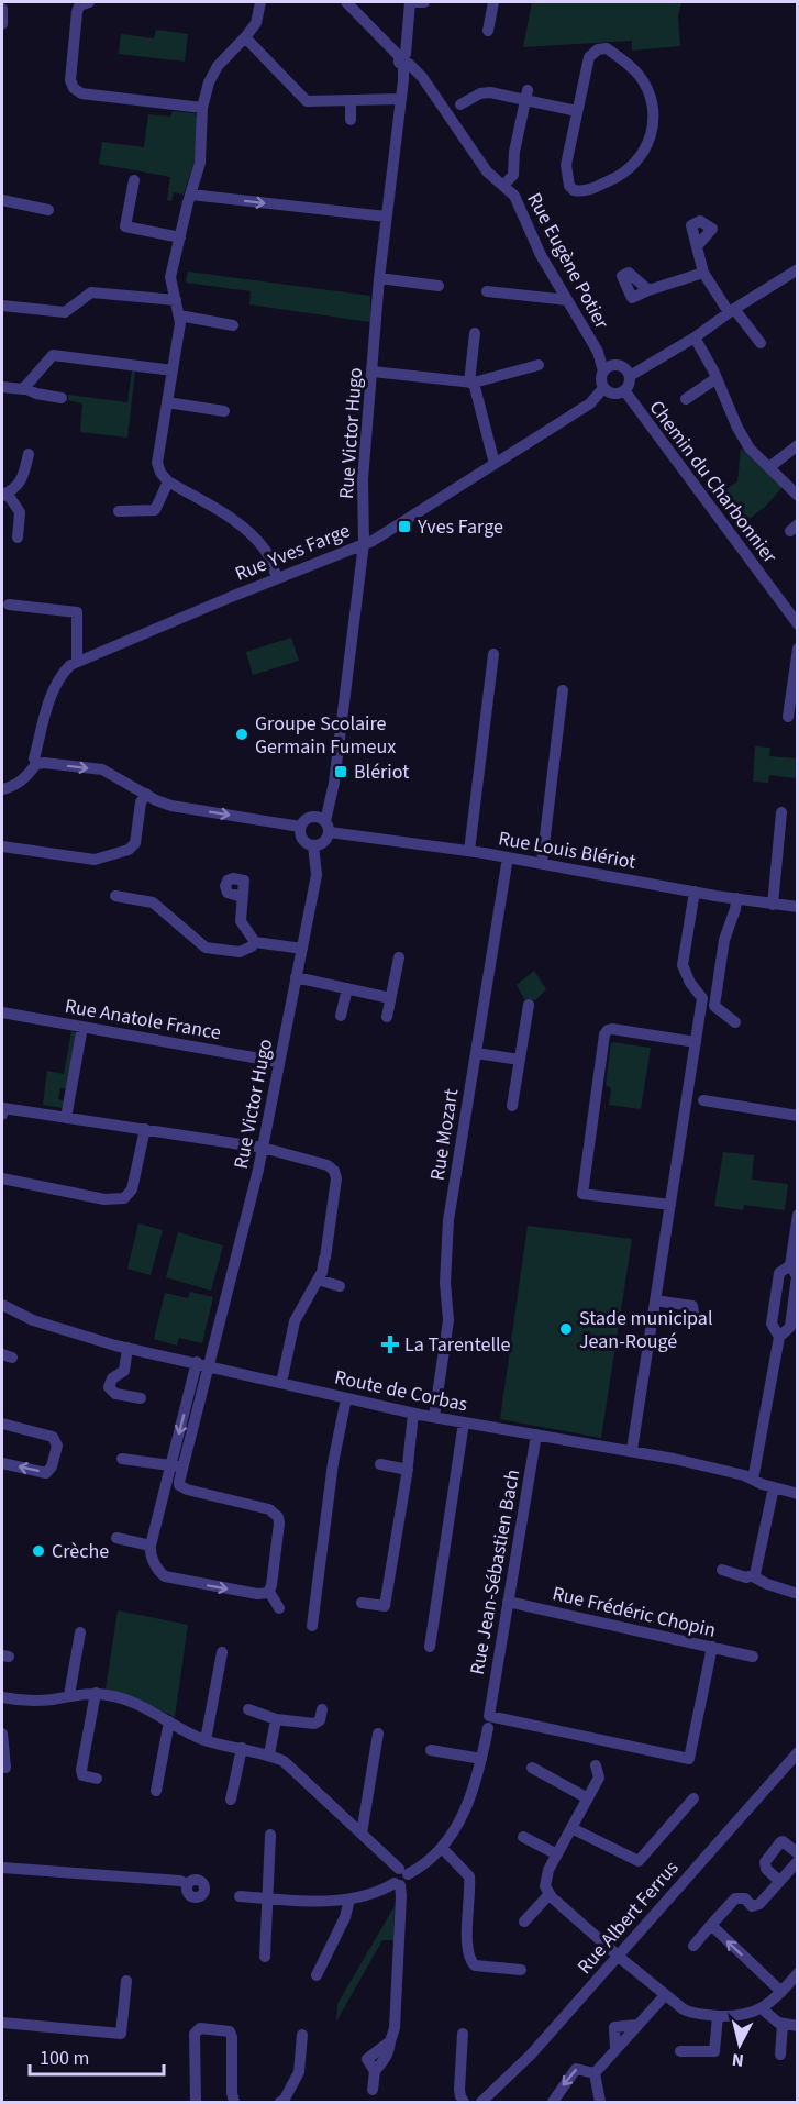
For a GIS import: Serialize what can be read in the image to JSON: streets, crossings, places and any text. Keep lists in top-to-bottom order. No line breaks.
{"streets":{"street":["Rue Eugène Potier","Rue Victor Hugo","Chemin du Charbonnier","Rue Yves Farge","Rue Louis Blériot","Rue Anatole France","Rue Mozart","Route de Corbas","Rue Jean-Sébastien Bach","Rue Frédéric Chopin","Rue Albert Ferrus"]},"crossings":[["Rue Eugène Potier","Rue Victor Hugo"],["Rue Eugène Potier","Chemin du Charbonnier"],["Rue Eugène Potier","Rue Yves Farge"],["Rue Victor Hugo","Rue Yves Farge"],["Rue Victor Hugo","Rue Louis Blériot"],["Rue Victor Hugo","Rue Anatole France"],["Rue Victor Hugo","Route de Corbas"],["Chemin du Charbonnier","Rue Yves Farge"],["Rue Louis Blériot","Rue Mozart"],["Rue Mozart","Route de Corbas"],["Route de Corbas","Rue Jean-Sébastien Bach"],["Rue Jean-Sébastien Bach","Rue Frédéric Chopin"]],"places":{"transit":["Yves Farge","Blériot"],"other":["Groupe Scolaire Germain Fumeux","Stade municipal Jean-Rougé","Crèche"],"health":["La Tarentelle"]},"scale_bar":"100 m","north":"bottom"}
